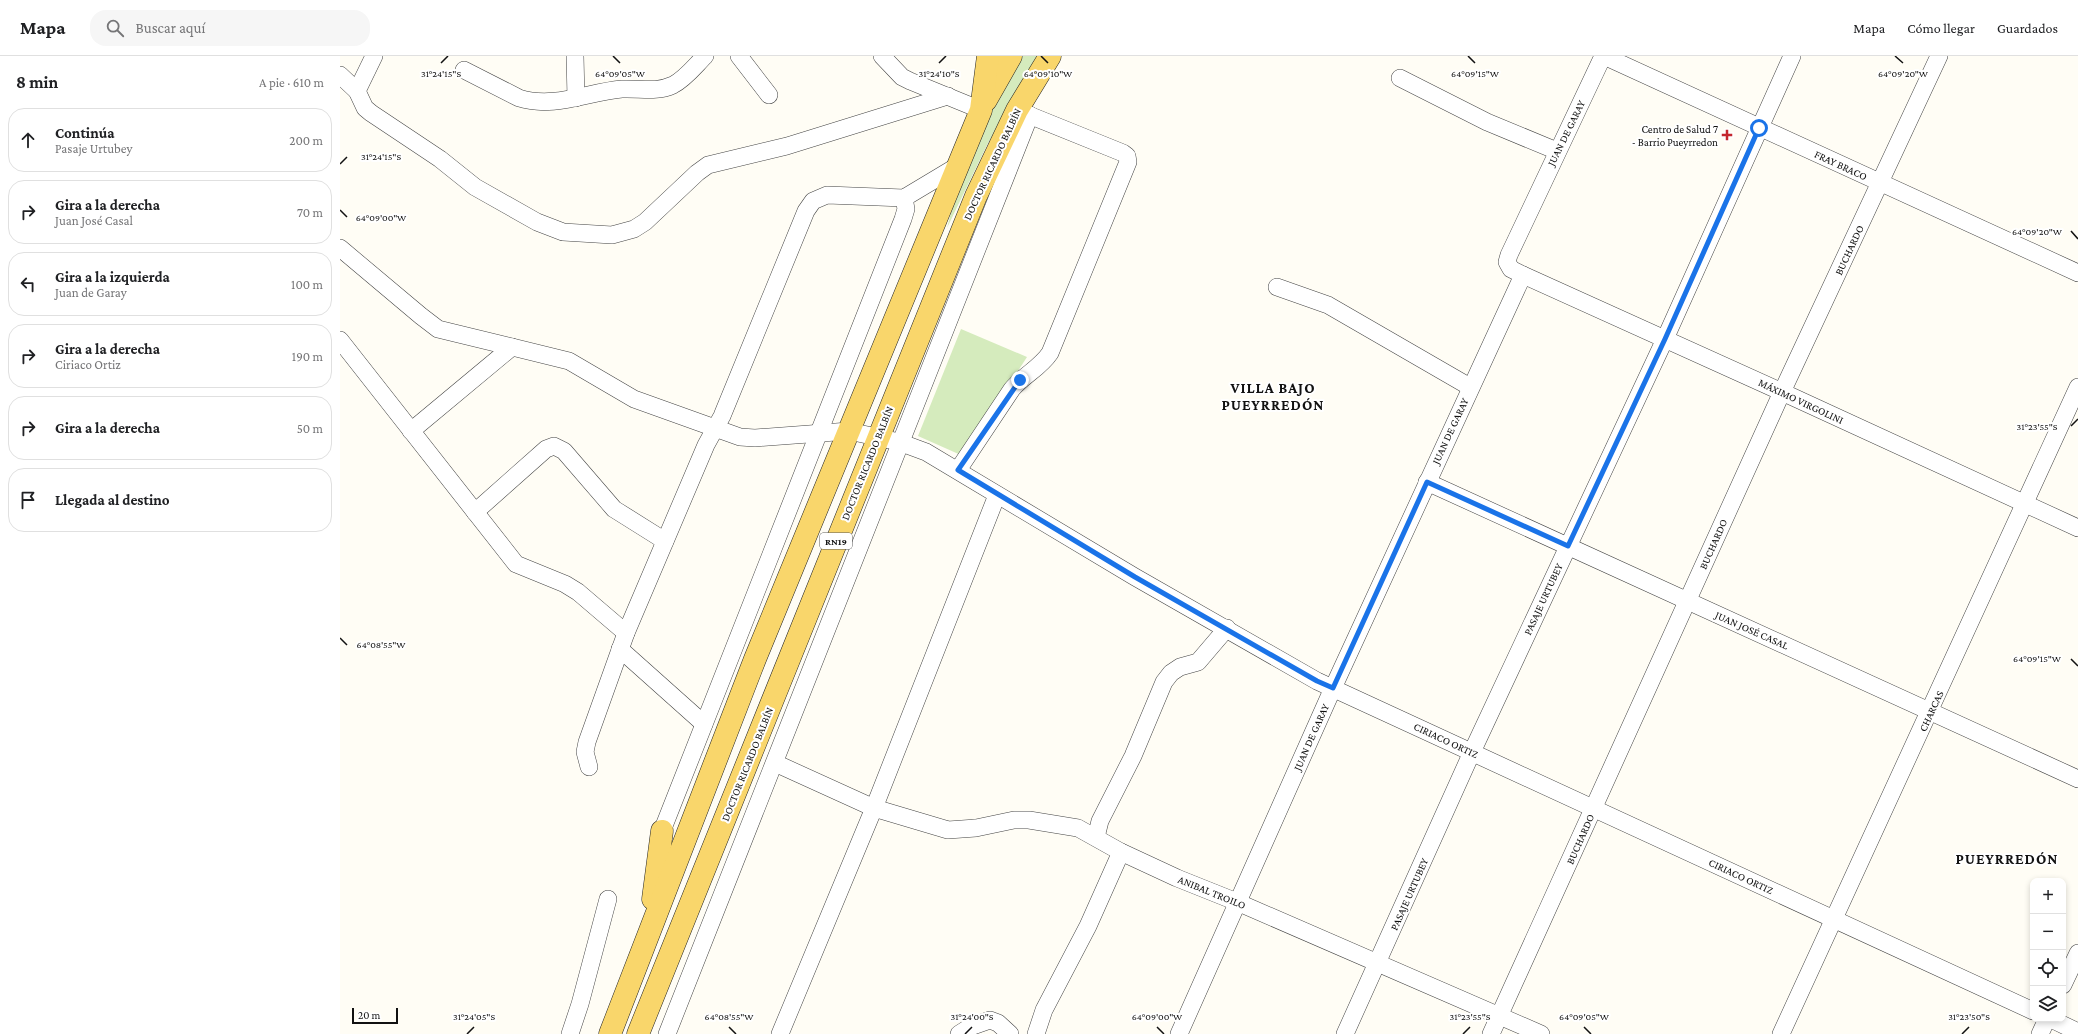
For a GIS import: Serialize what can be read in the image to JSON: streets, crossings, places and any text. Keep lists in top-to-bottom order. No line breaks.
{"streets":{"main road":["DOCTOR RICARDO BALBÍN","RN19"],"street":["JUAN DE GARAY","FRAY BRACO","BUCHARDO","MÁXIMO VIRGOLINI","PASAJE URTUBEY","JUAN JOSÉ CASAL","CHARCAS","CIRIACO ORTIZ","ANIBAL TROILO"]},"crossings":[["JUAN DE GARAY","FRAY BRACO"],["JUAN DE GARAY","MÁXIMO VIRGOLINI"],["JUAN DE GARAY","JUAN JOSÉ CASAL"],["JUAN DE GARAY","CIRIACO ORTIZ"],["JUAN DE GARAY","ANIBAL TROILO"],["DOCTOR RICARDO BALBÍN","CIRIACO ORTIZ"],["FRAY BRACO","BUCHARDO"],["FRAY BRACO","PASAJE URTUBEY"],["BUCHARDO","MÁXIMO VIRGOLINI"],["BUCHARDO","JUAN JOSÉ CASAL"],["BUCHARDO","CIRIACO ORTIZ"],["BUCHARDO","ANIBAL TROILO"],["MÁXIMO VIRGOLINI","PASAJE URTUBEY"],["MÁXIMO VIRGOLINI","CHARCAS"],["RN19","CIRIACO ORTIZ"],["PASAJE URTUBEY","JUAN JOSÉ CASAL"],["PASAJE URTUBEY","CIRIACO ORTIZ"],["PASAJE URTUBEY","ANIBAL TROILO"],["JUAN JOSÉ CASAL","CHARCAS"],["CHARCAS","CIRIACO ORTIZ"]],"districts":["VILLA BAJO PUEYRREDÓN","PUEYRREDÓN"],"places":{"health":["Centro de Salud 7 - Barrio Pueyrredon"]},"scale_bar":"20 m","page":{"header":"Mapa","search":"Buscar aquí","nav":["Mapa","Cómo llegar","Guardados"],"heading":["8 min","A pie · 610 m"],"list":[["Continúa","Pasaje Urtubey","200 m"],["Gira a la derecha","Juan José Casal","70 m"],["Gira a la izquierda","Juan de Garay","100 m"],["Gira a la derecha","Ciriaco Ortiz","190 m"],["Gira a la derecha","50 m"],"Llegada al destino"],"map_buttons":["+","−"],"scale":"20 m"},"coordinates":["64°09'20\"W","31°24'15\"S","64°09'05\"W","31°24'10\"S","64°09'10\"W","64°09'15\"W","64°09'00\"W","31°23'55\"S","64°08'55\"W","31°24'05\"S","31°24'00\"S","31°23'50\"S"]}
